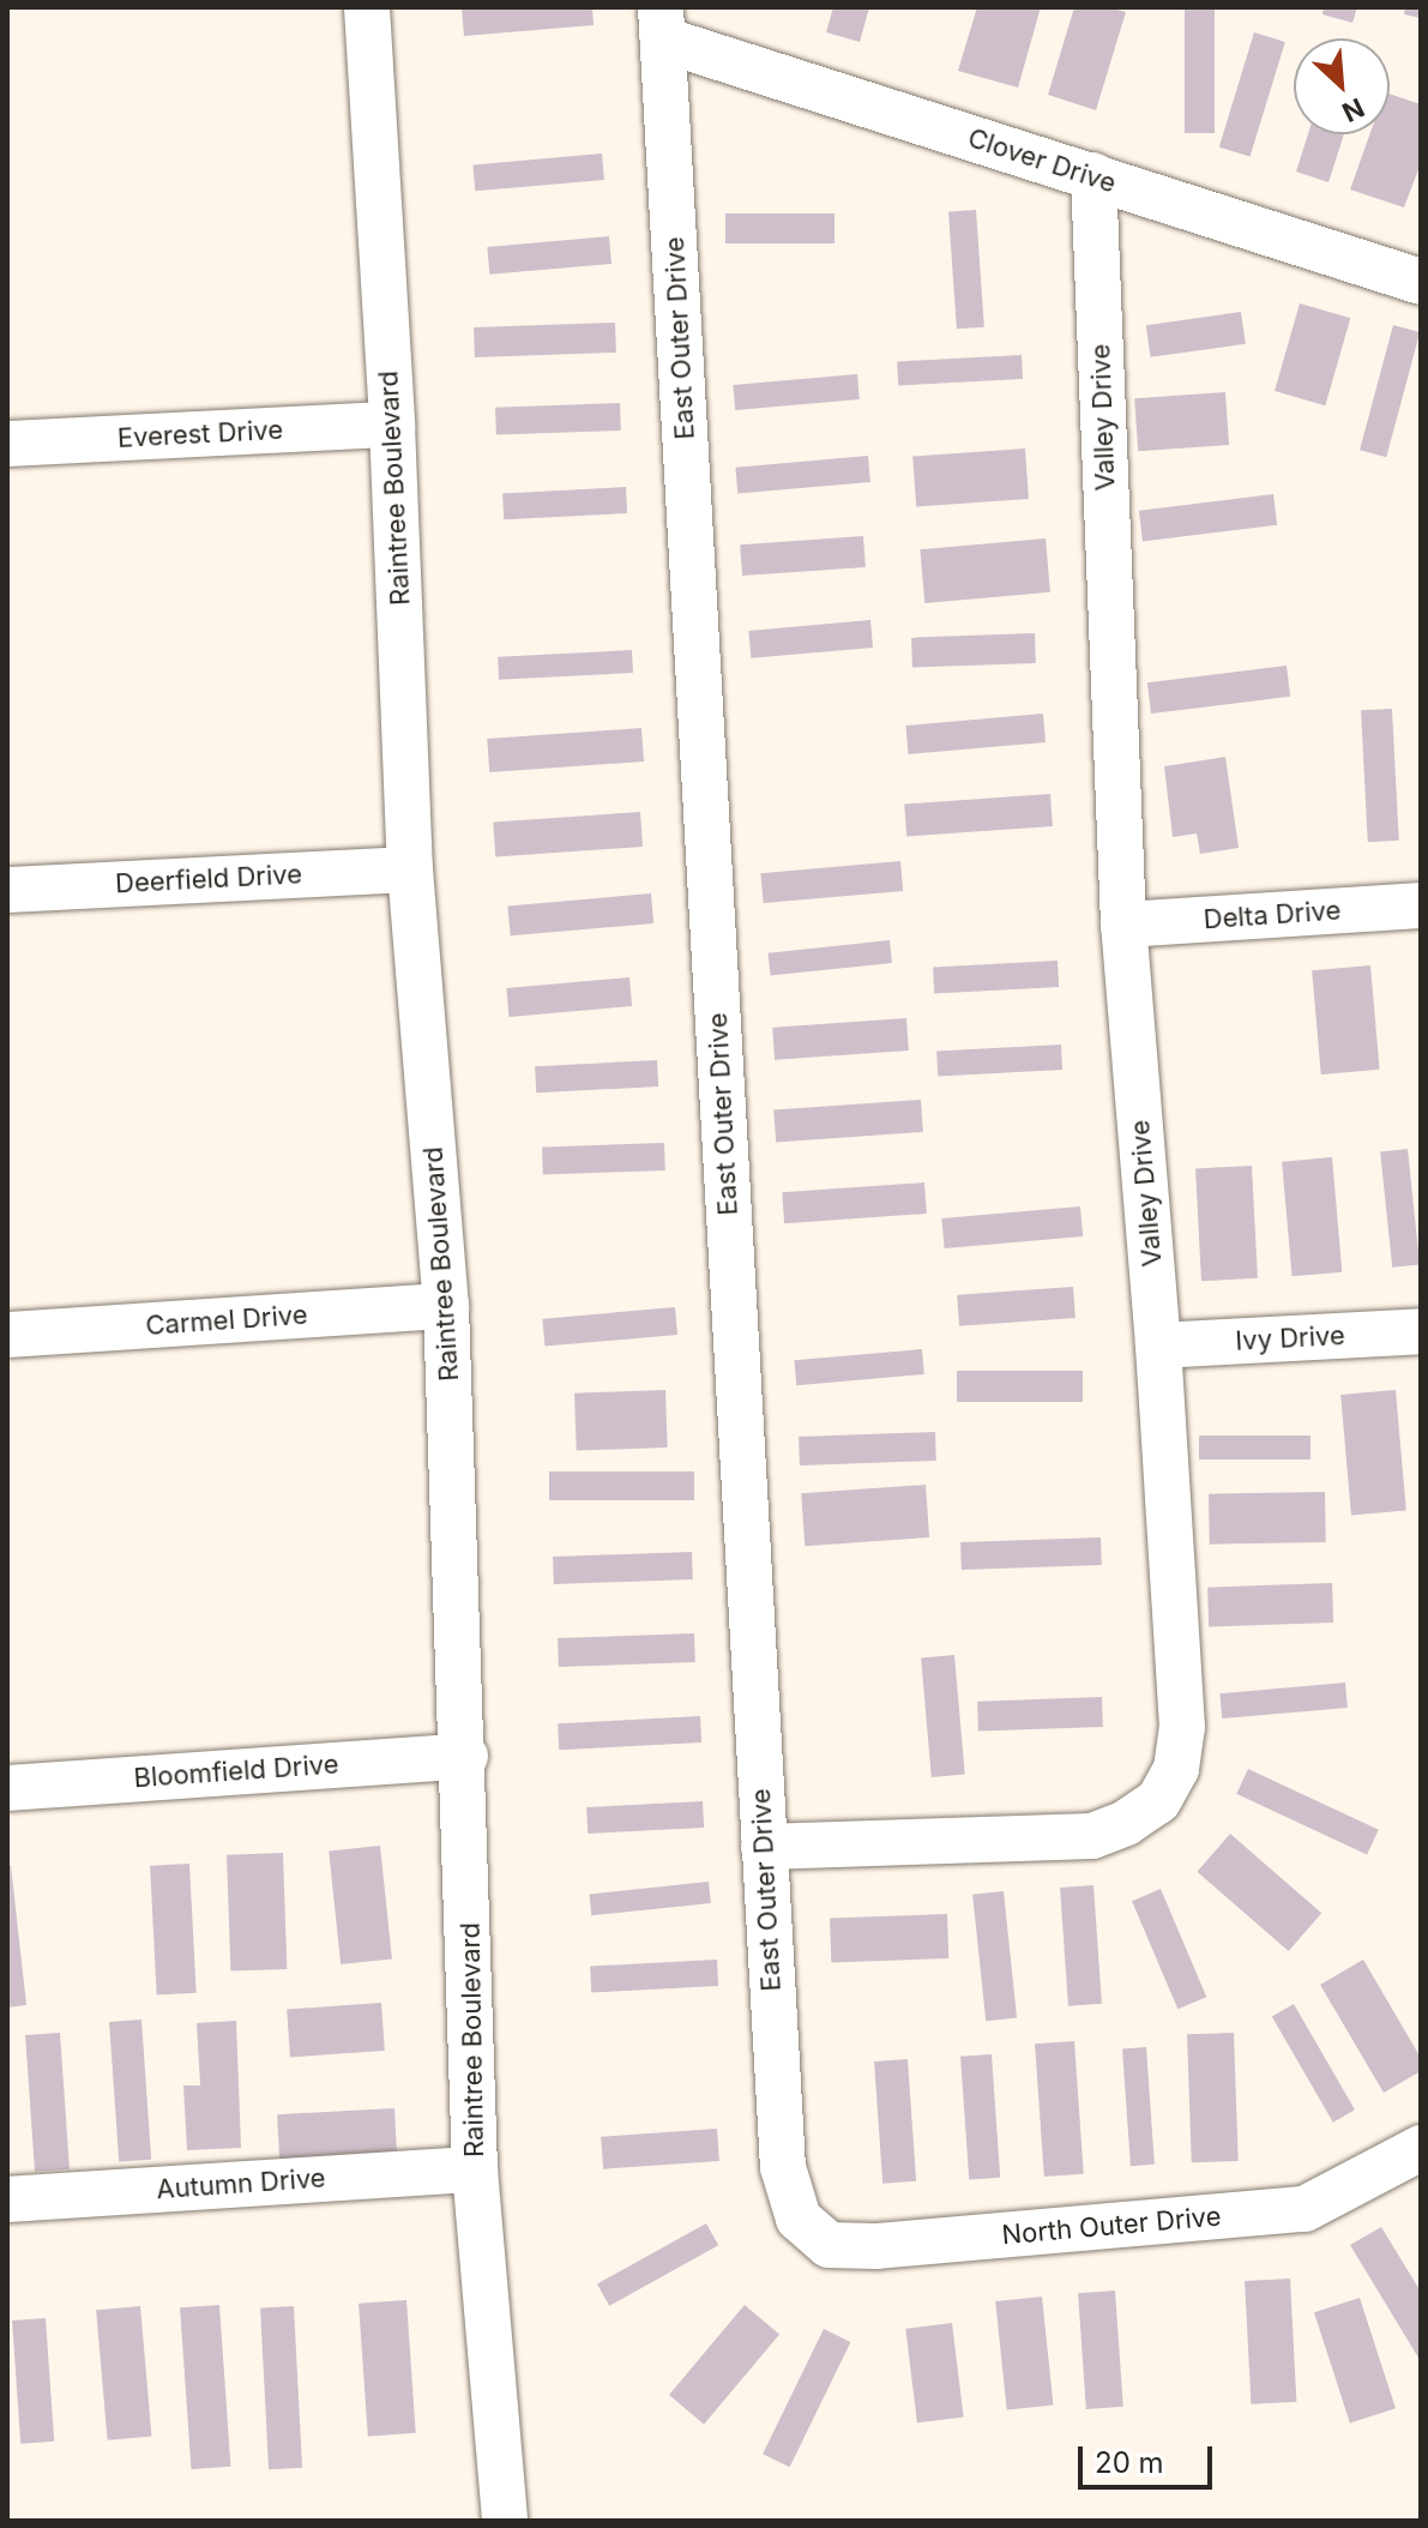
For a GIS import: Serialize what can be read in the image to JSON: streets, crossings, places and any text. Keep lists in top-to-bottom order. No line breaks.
{"streets":{"street":["Clover Drive","East Outer Drive","Valley Drive","Everest Drive","Raintree Boulevard","Deerfield Drive","Delta Drive","Carmel Drive","Ivy Drive","Bloomfield Drive","Autumn Drive","North Outer Drive"]},"crossings":[["Clover Drive","East Outer Drive"],["Clover Drive","Valley Drive"],["East Outer Drive","Valley Drive"],["East Outer Drive","North Outer Drive"],["Valley Drive","Delta Drive"],["Valley Drive","Ivy Drive"],["Everest Drive","Raintree Boulevard"],["Raintree Boulevard","Deerfield Drive"],["Raintree Boulevard","Carmel Drive"],["Raintree Boulevard","Bloomfield Drive"],["Raintree Boulevard","Autumn Drive"]],"scale_bar":"20 m","north":"bottom right"}
